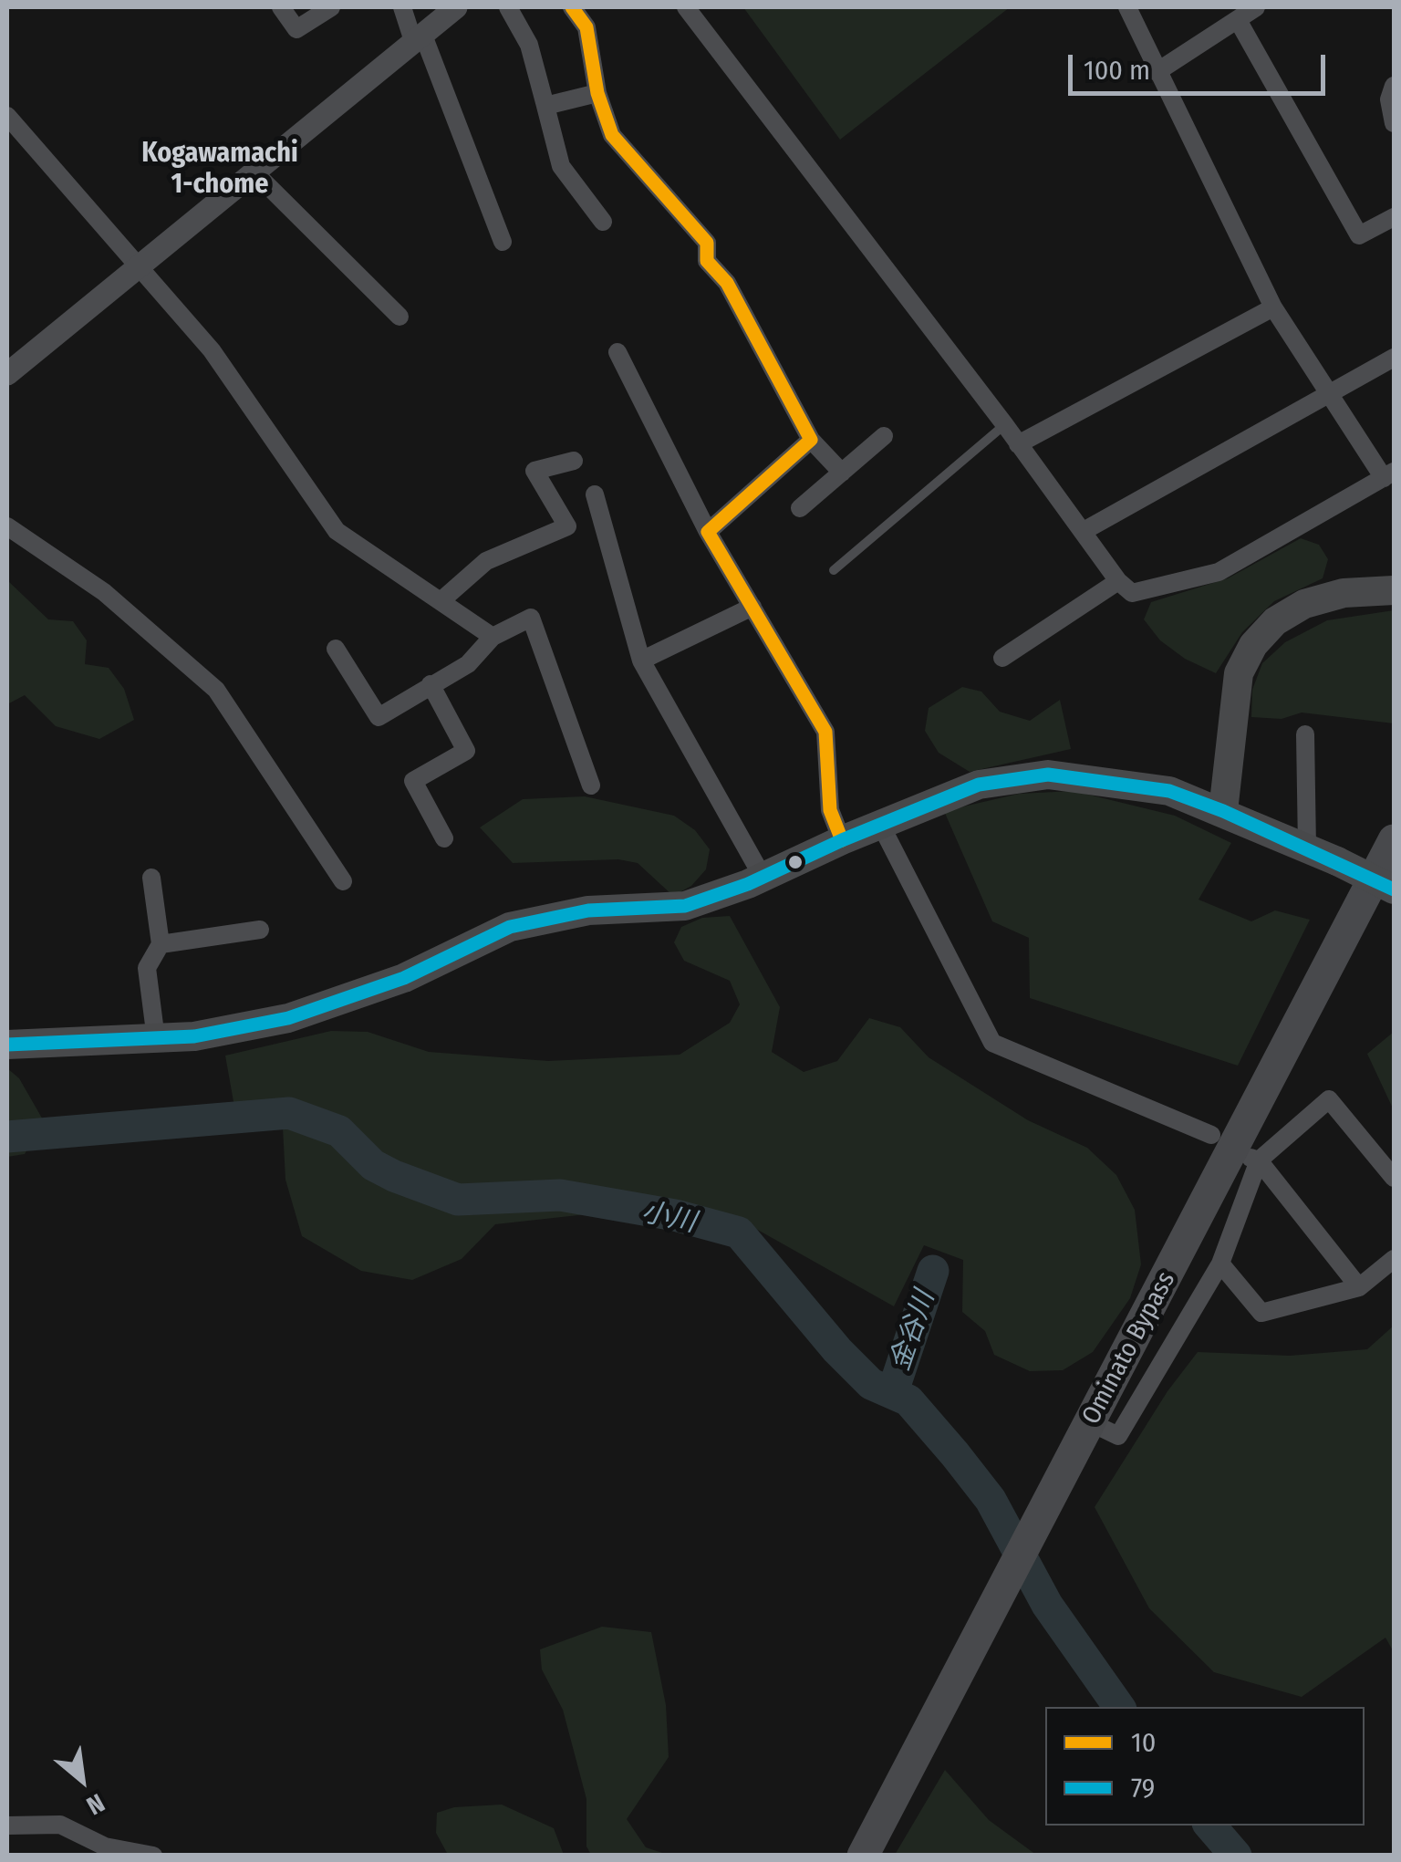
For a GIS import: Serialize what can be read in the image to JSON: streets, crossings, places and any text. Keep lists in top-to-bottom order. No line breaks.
{"streets":{"highway":["Ominato Bypass"]},"districts":["Kogawamachi 1-chome"],"water":["小川","金谷川"],"lines":["transit line 10","transit line 79"],"legend":["10","79"],"scale_bar":"100 m","north":"bottom right"}
